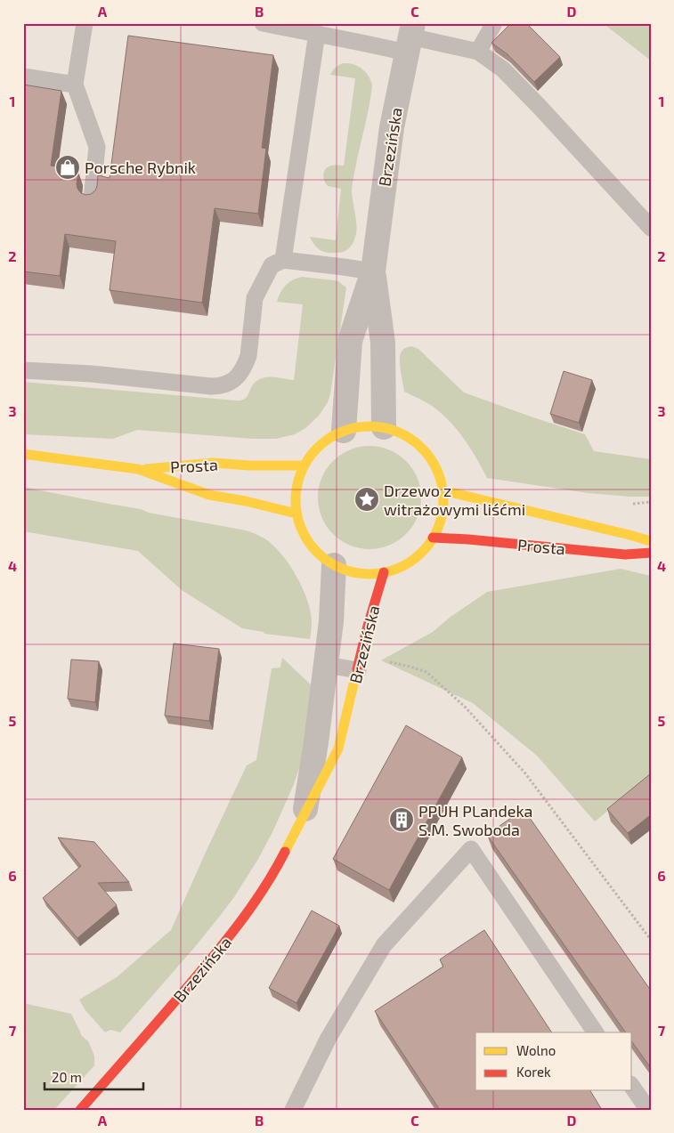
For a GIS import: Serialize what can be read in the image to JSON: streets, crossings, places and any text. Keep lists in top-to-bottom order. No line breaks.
{"streets":{"main road":["Brzezińska","Prosta"]},"crossings":[["Brzezińska","Prosta"]],"places":{"shop":["Porsche Rybnik"],"place":["Drzewo z witrażowymi liśćmi"],"building":["PPUH PLandeka S.M. Swoboda"]},"legend":["Wolno","Korek"],"scale_bar":"20 m","grid":{"columns":["A","B","C","D"],"rows":["1","2","3","4","5","6","7"]}}
